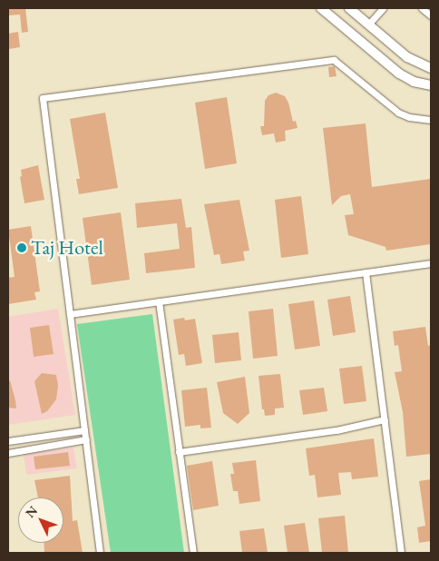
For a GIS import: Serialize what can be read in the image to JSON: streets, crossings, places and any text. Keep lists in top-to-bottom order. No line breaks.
{"places":["Taj Hotel"],"north":"top left"}
